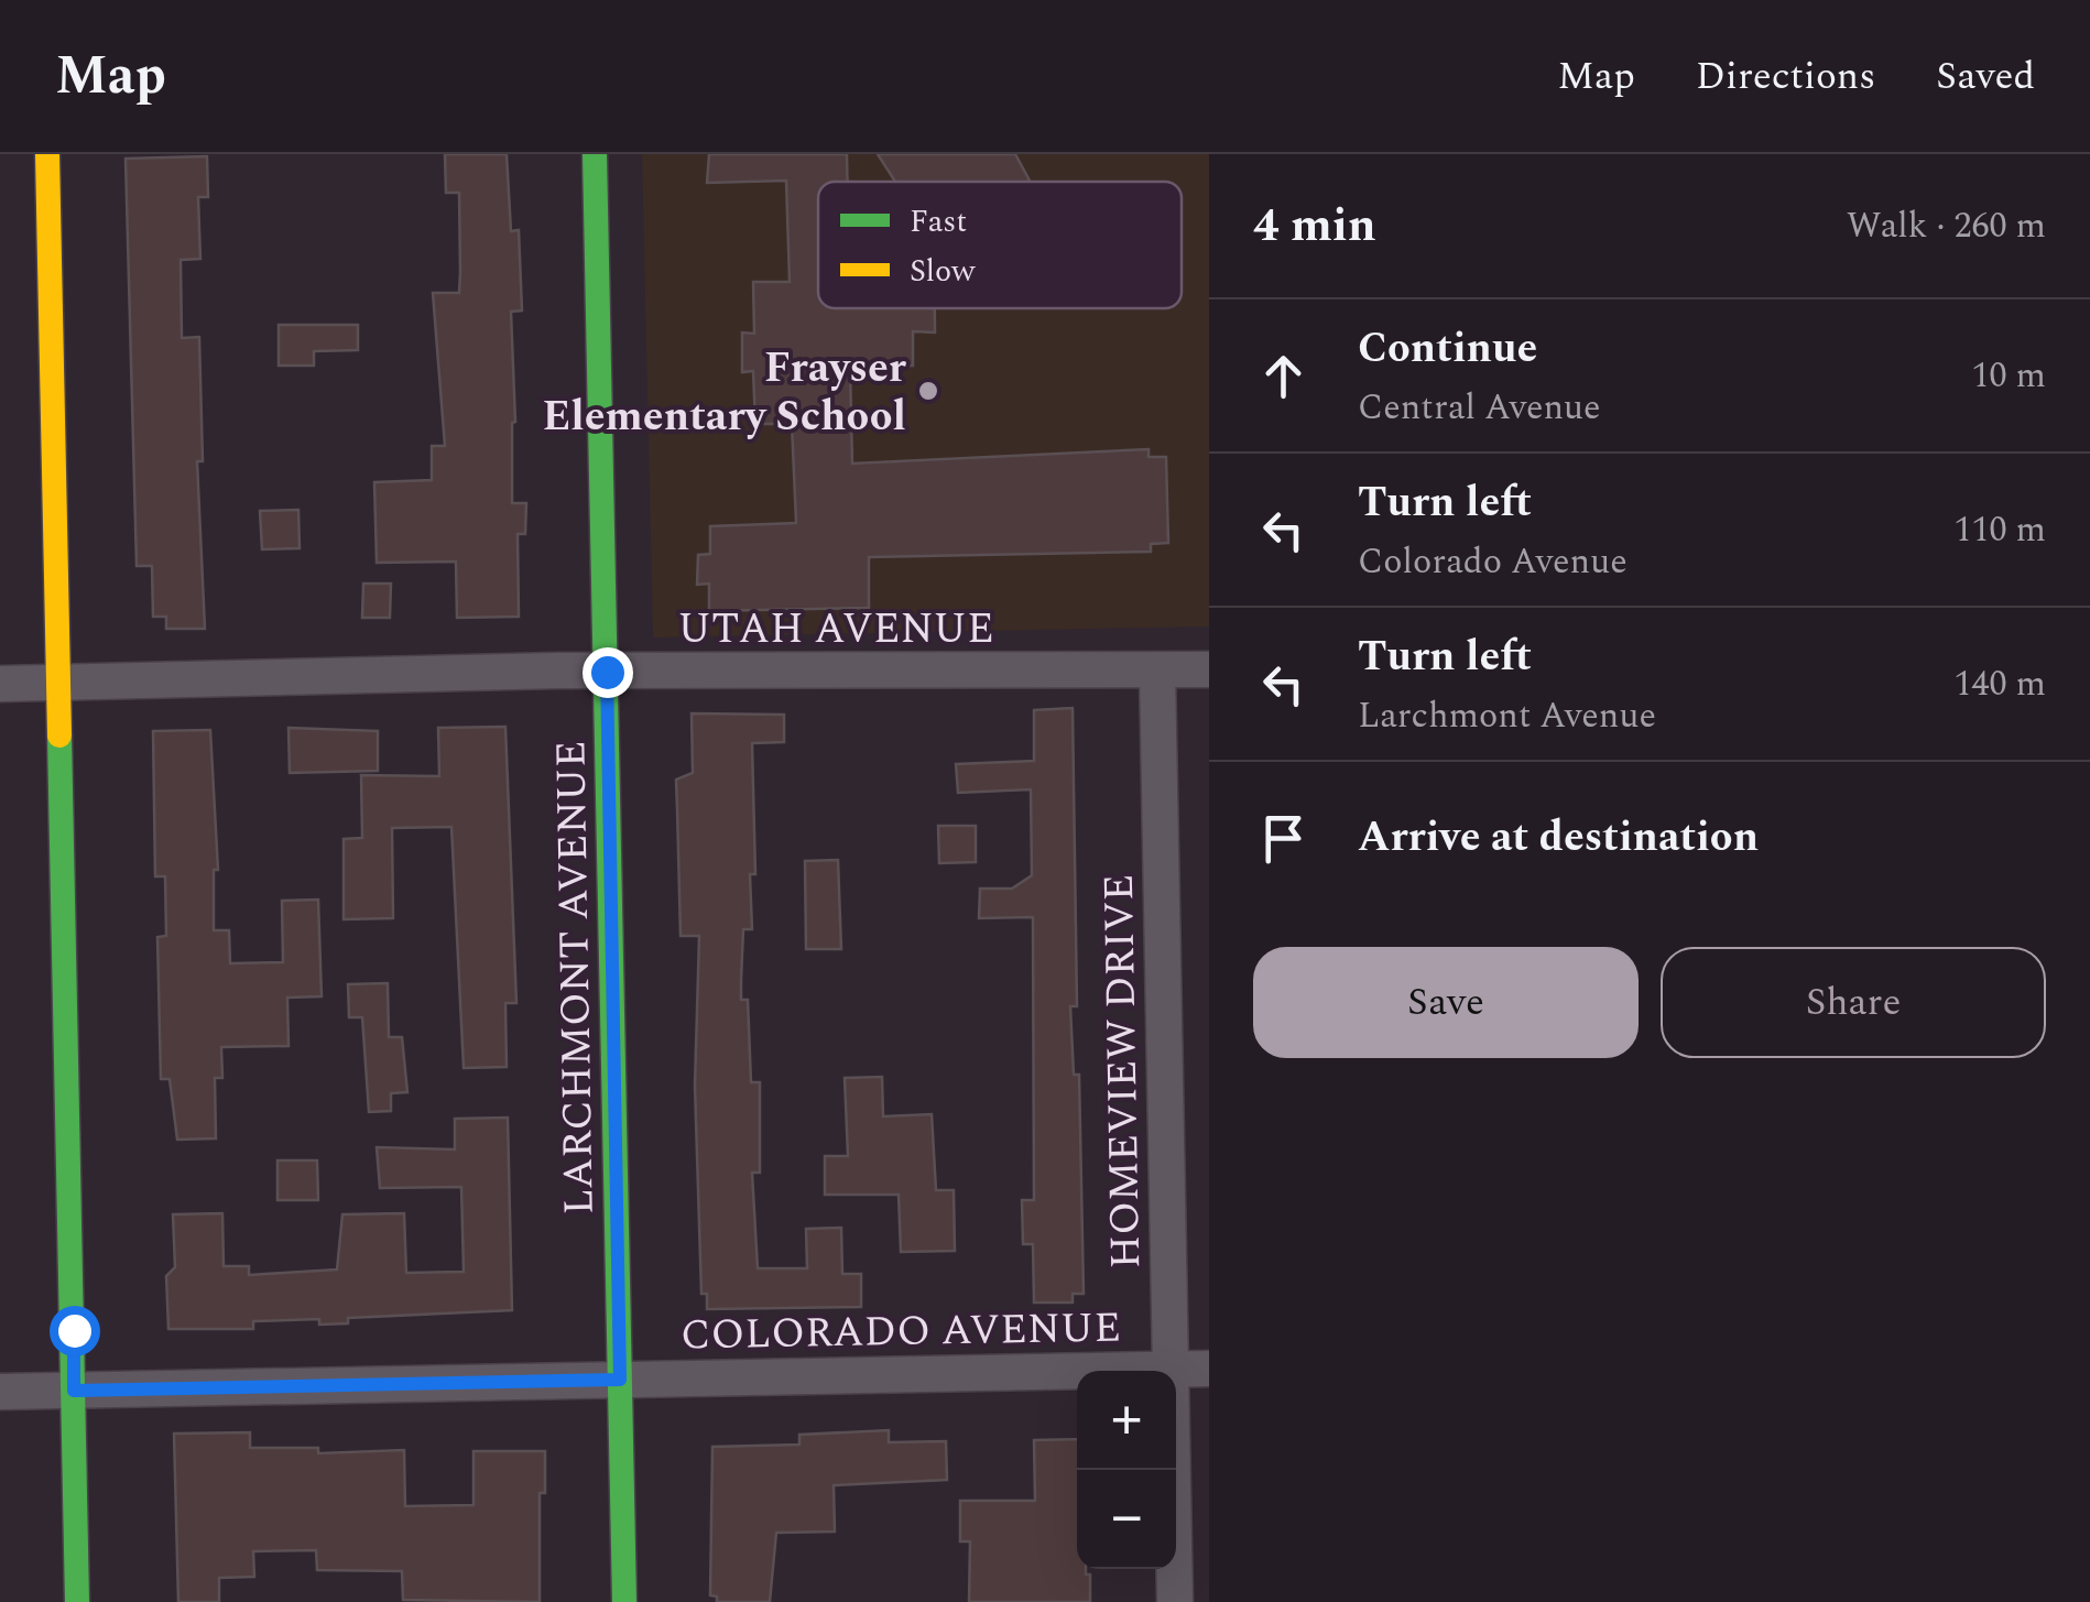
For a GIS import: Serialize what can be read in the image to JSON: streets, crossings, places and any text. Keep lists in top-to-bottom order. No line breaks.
{"streets":{"street":["UTAH AVENUE","LARCHMONT AVENUE","HOMEVIEW DRIVE","COLORADO AVENUE"]},"crossings":[["UTAH AVENUE","LARCHMONT AVENUE"],["UTAH AVENUE","HOMEVIEW DRIVE"],["LARCHMONT AVENUE","COLORADO AVENUE"],["HOMEVIEW DRIVE","COLORADO AVENUE"]],"places":["Frayser Elementary School"],"legend":["Fast","Slow"],"page":{"header":"Map","nav":["Map","Directions","Saved"],"heading":["4 min","Walk · 260 m"],"list":[["Continue","Central Avenue","10 m"],["Turn left","Colorado Avenue","110 m"],["Turn left","Larchmont Avenue","140 m"],"Arrive at destination"],"buttons":["Save","Share"],"map_buttons":["+","−"]}}
